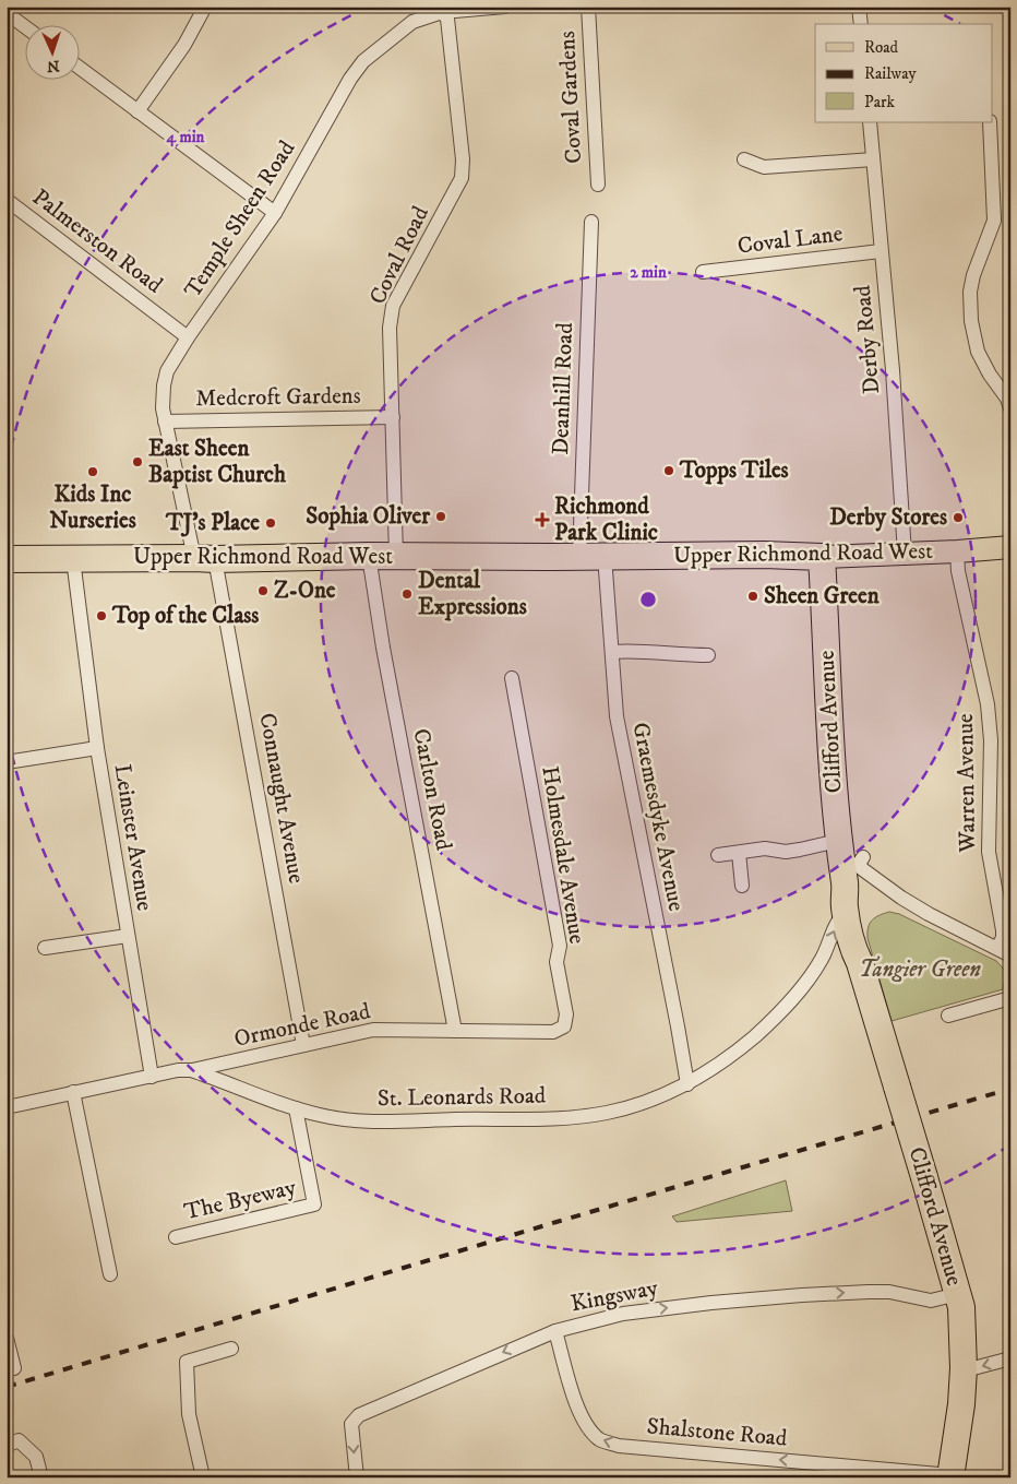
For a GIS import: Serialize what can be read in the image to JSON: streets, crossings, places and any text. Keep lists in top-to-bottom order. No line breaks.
{"streets":{"highway":["Upper Richmond Road West","Clifford Avenue"],"street":["Coval Gardens","Temple Sheen Road","Coval Lane","Palmerston Road","Coval Road","Derby Road","Deanhill Road","Medcroft Gardens","Warren Avenue","Carlton Road","Connaught Avenue","Graemesdyke Avenue","Leinster Avenue","Holmesdale Avenue","Ormonde Road","St. Leonards Road","The Byeway","Kingsway","Shalstone Road"]},"crossings":[["Temple Sheen Road","Palmerston Road"],["Temple Sheen Road","Coval Road"],["Temple Sheen Road","Medcroft Gardens"],["Temple Sheen Road","Upper Richmond Road West"],["Temple Sheen Road","Connaught Avenue"],["Coval Lane","Derby Road"],["Coval Road","Medcroft Gardens"],["Coval Road","Upper Richmond Road West"],["Derby Road","Upper Richmond Road West"],["Deanhill Road","Upper Richmond Road West"],["Upper Richmond Road West","Clifford Avenue"],["Upper Richmond Road West","Warren Avenue"],["Upper Richmond Road West","Carlton Road"],["Upper Richmond Road West","Connaught Avenue"],["Upper Richmond Road West","Graemesdyke Avenue"],["Upper Richmond Road West","Leinster Avenue"],["Clifford Avenue","St. Leonards Road"],["Clifford Avenue","Kingsway"],["Clifford Avenue","Shalstone Road"],["Carlton Road","Ormonde Road"],["Connaught Avenue","Ormonde Road"],["Graemesdyke Avenue","St. Leonards Road"],["Leinster Avenue","St. Leonards Road"],["Holmesdale Avenue","Ormonde Road"],["Ormonde Road","St. Leonards Road"],["St. Leonards Road","The Byeway"],["Kingsway","Shalstone Road"]],"one_way":["Shalstone Road"],"parks":["Tangier Green"],"places":{"other":["East Sheen Baptist Church","Topps Tiles","Kids Inc Nurseries","Sophia Oliver","Derby Stores","TJ’s Place","Z-One","Dental Expressions","Sheen Green","Top of the Class"],"health":["Richmond Park Clinic"]},"legend":["Road","Railway","Park"],"north":"bottom","rings":["4 min","2 min"]}
